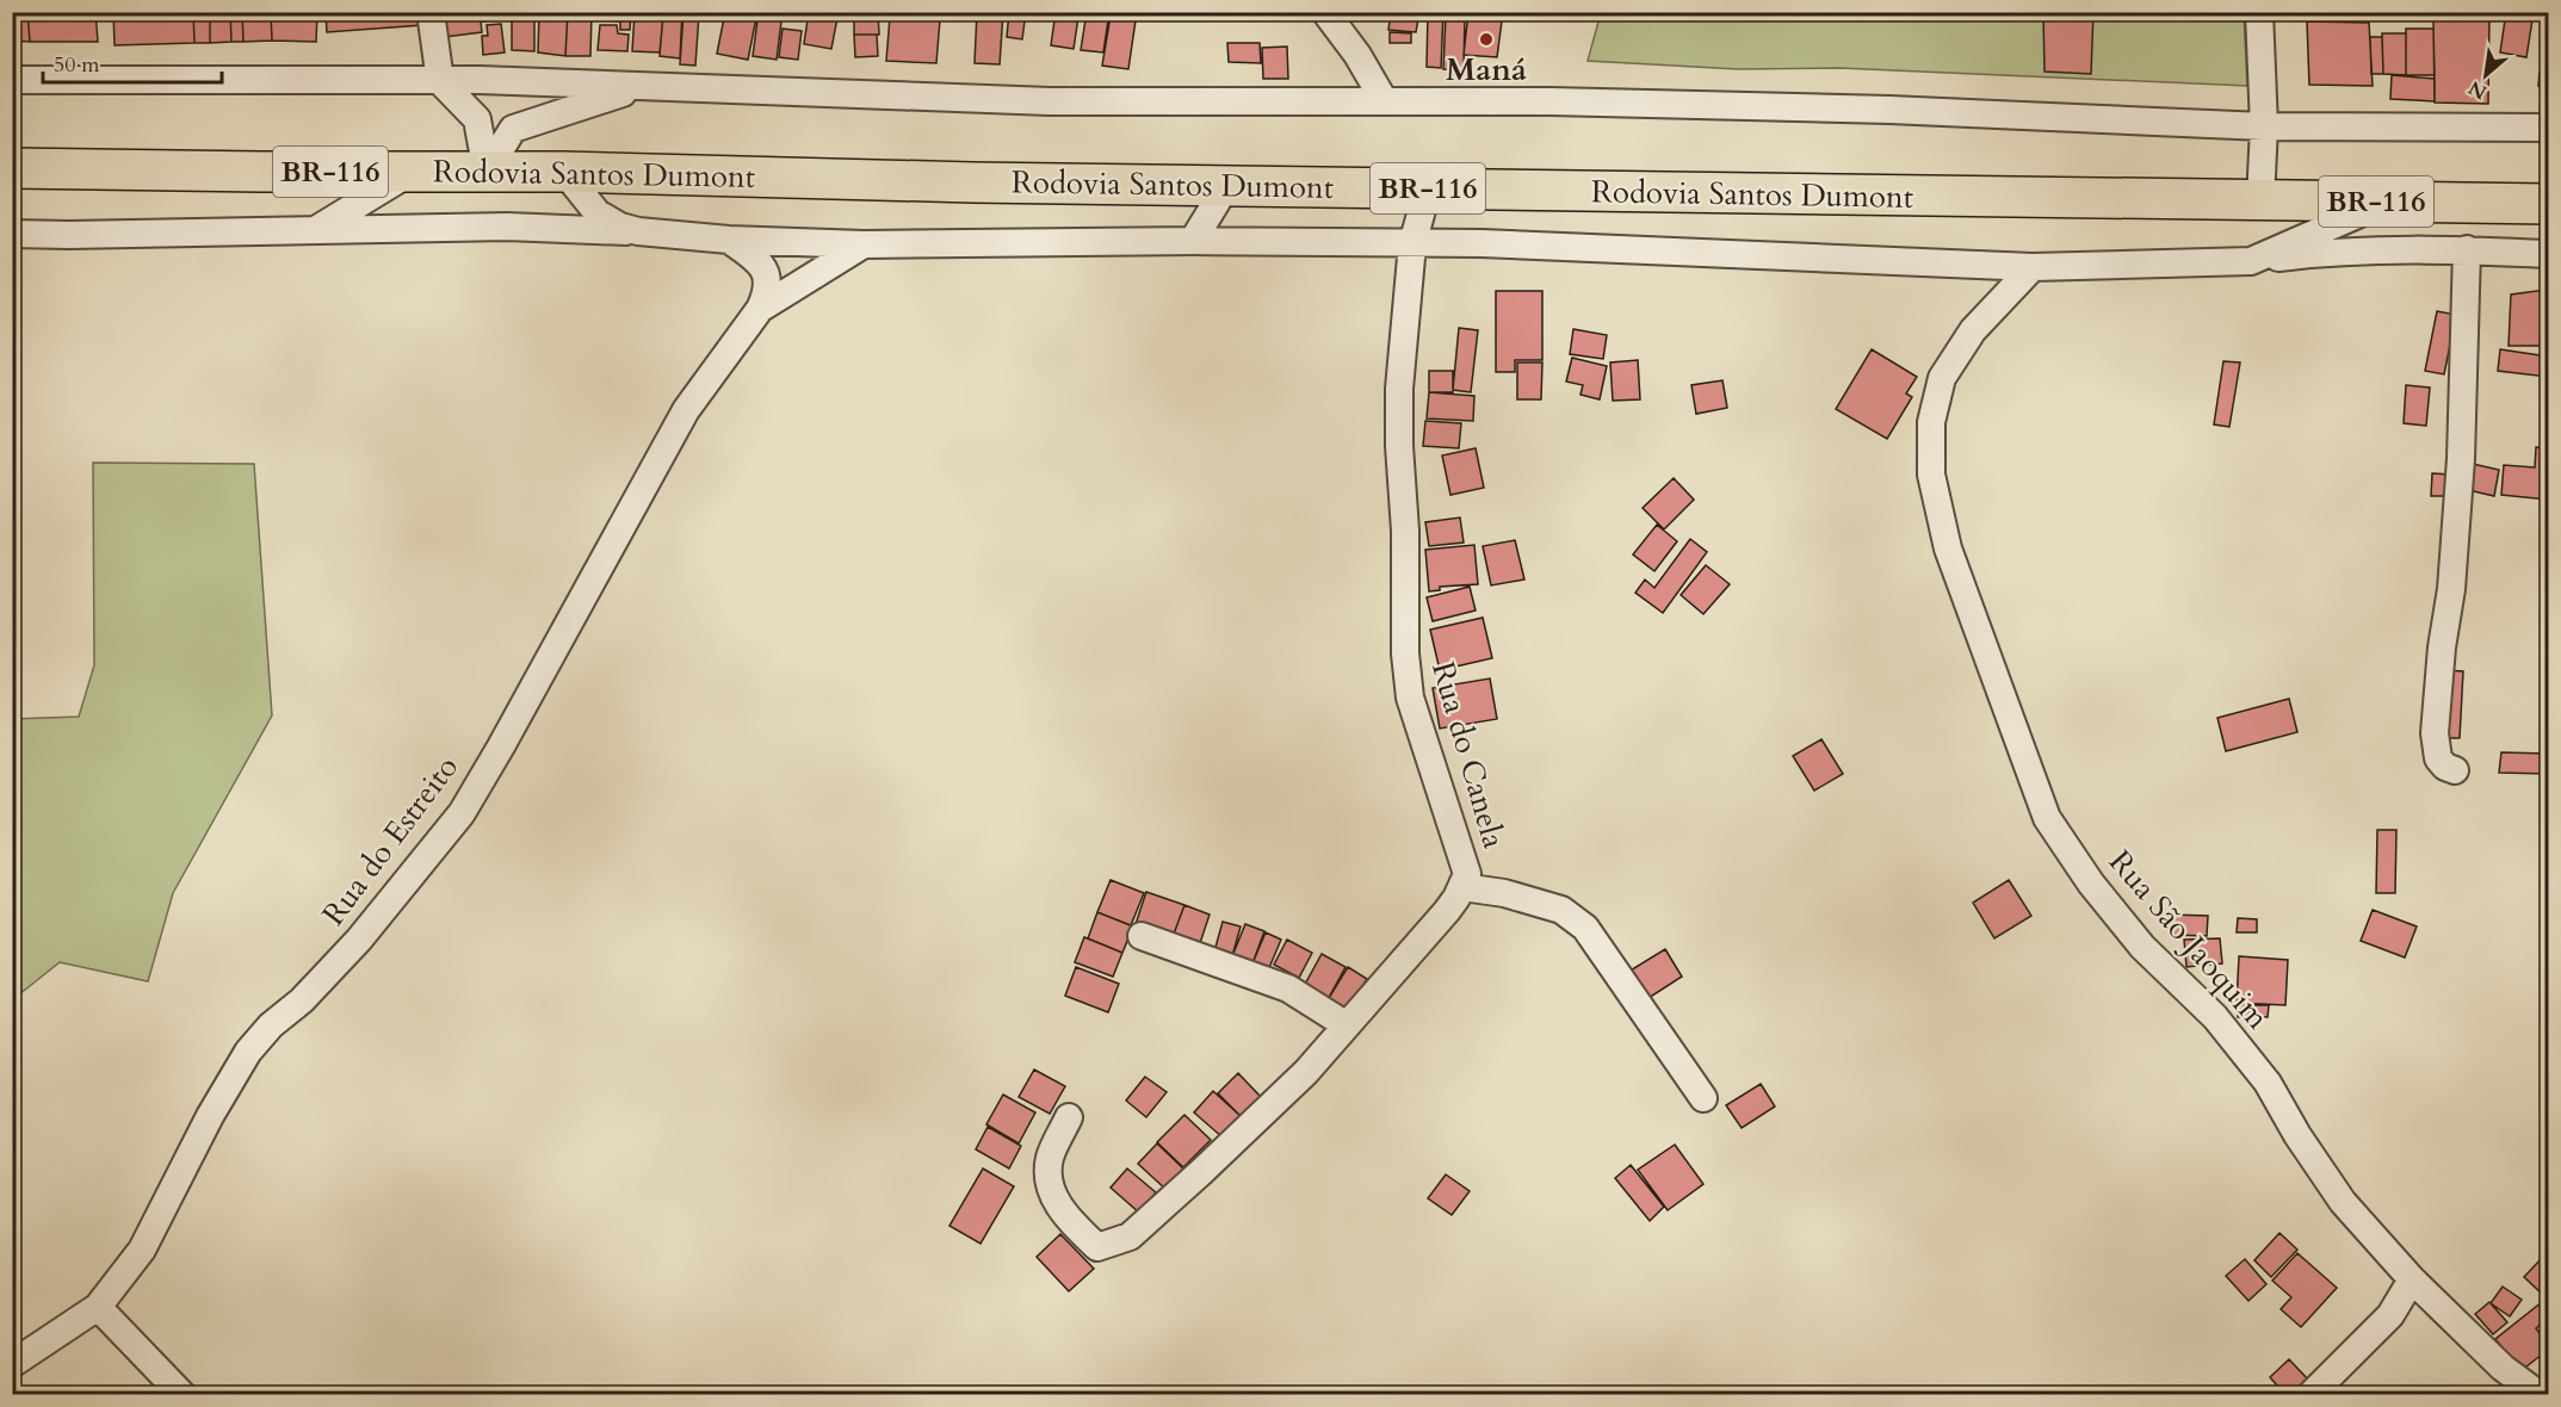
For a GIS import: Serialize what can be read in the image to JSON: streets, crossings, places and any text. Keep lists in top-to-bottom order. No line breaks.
{"streets":{"highway":["BR-116","Rodovia Santos Dumont"],"street":["Rua do Canela","Rua do Estreito","Rua São Jaoquim"]},"crossings":[["Rodovia Santos Dumont","Rua do Canela"]],"places":["Maná"],"scale_bar":"50 m","north":"bottom left"}
